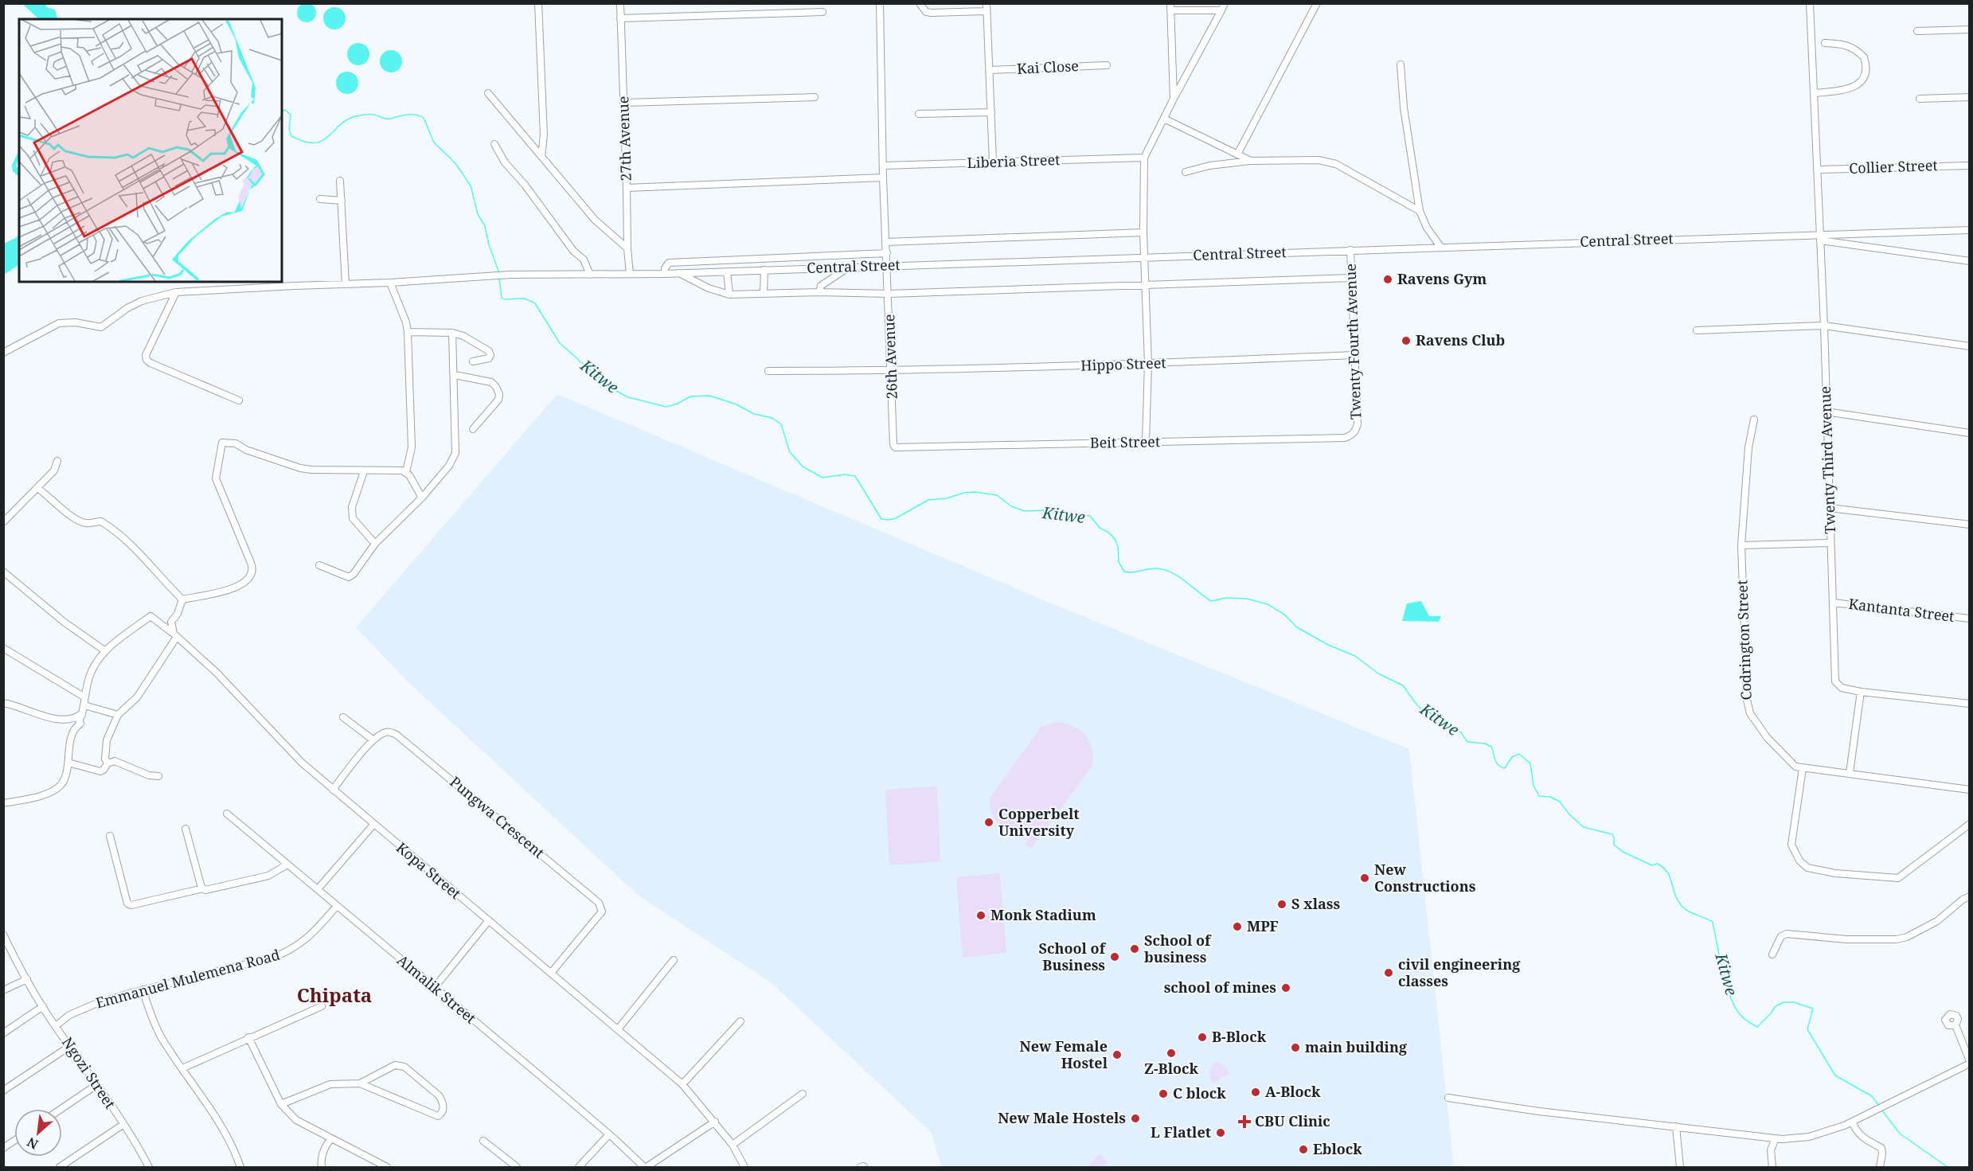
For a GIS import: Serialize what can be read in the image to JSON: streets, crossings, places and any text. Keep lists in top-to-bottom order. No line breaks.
{"streets":{"street":["Kai Close","27th Avenue","Liberia Street","Collier Street","Central Street","Twenty Fourth Avenue","26th Avenue","Hippo Street","Beit Street","Twenty Third Avenue","Kantanta Street","Codrington Street","Pungwa Crescent","Kopa Street","Emmanuel Mulemena Road","Almalik Street","Ngozi Street"]},"crossings":[["27th Avenue","Central Street"],["Liberia Street","26th Avenue"],["Collier Street","Twenty Third Avenue"],["Central Street","Twenty Fourth Avenue"],["Central Street","26th Avenue"],["Central Street","Twenty Third Avenue"],["Twenty Fourth Avenue","Hippo Street"],["Twenty Fourth Avenue","Beit Street"],["26th Avenue","Hippo Street"],["26th Avenue","Beit Street"],["Twenty Third Avenue","Kantanta Street"],["Pungwa Crescent","Kopa Street"],["Emmanuel Mulemena Road","Almalik Street"],["Emmanuel Mulemena Road","Ngozi Street"]],"districts":["Chipata"],"water":["Kitwe"],"places":{"other":["Ravens Gym","Ravens Club","Copperbelt University","New Constructions","S xlass","Monk Stadium","MPF","School of business","School of Business","civil engineering classes","school of mines","B-Block","main building","Z-Block","New Female Hostel","A-Block","C block","New Male Hostels","L Flatlet","Eblock"],"health":["CBU Clinic"]},"north":"bottom left"}
